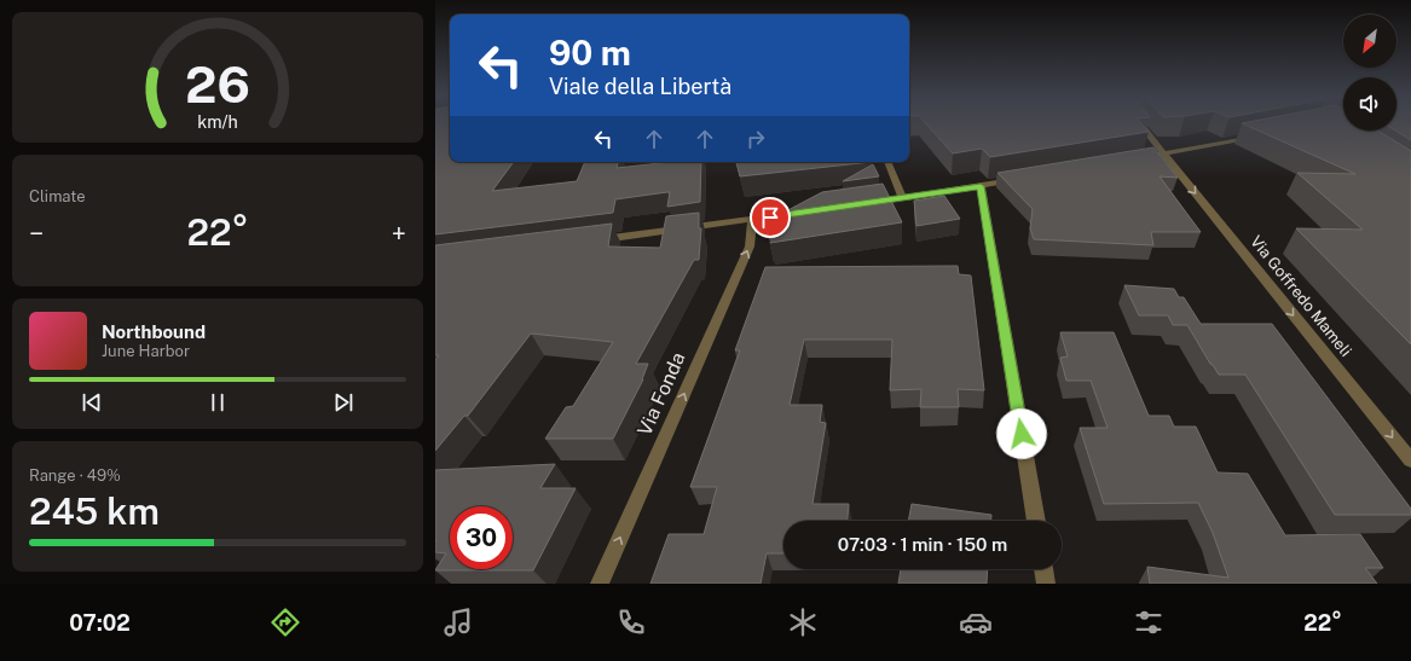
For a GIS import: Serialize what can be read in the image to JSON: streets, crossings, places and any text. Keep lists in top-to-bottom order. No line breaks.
{"streets":{"street":["Via Goffredo Mameli","Via Fonda"]},"one_way":["Via Goffredo Mameli","Via Fonda"],"north":"bottom left","page":{"turn":["90 m","Viale della Libertà"],"tile":["Climate",["Range · 49%","245 km"]],"heat":["−","22°","+"],"song":["Northbound","June Harbor"],"limit":"30","trip":"07:03 · 1 min · 150 m","tabs":["07:02","22°"],"gauge":["26","km/h"]}}
